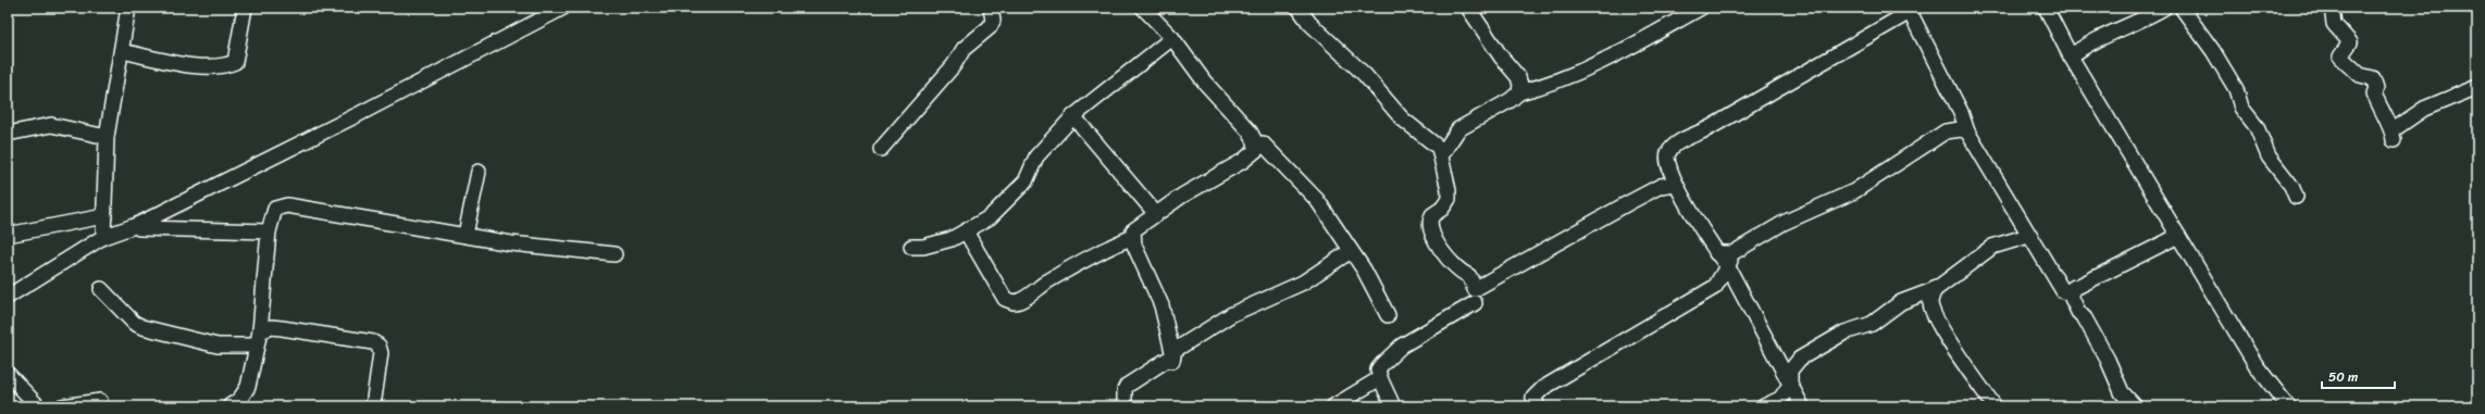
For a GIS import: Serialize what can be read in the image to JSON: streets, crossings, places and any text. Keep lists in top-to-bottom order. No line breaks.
{"scale_bar":"50 m"}
